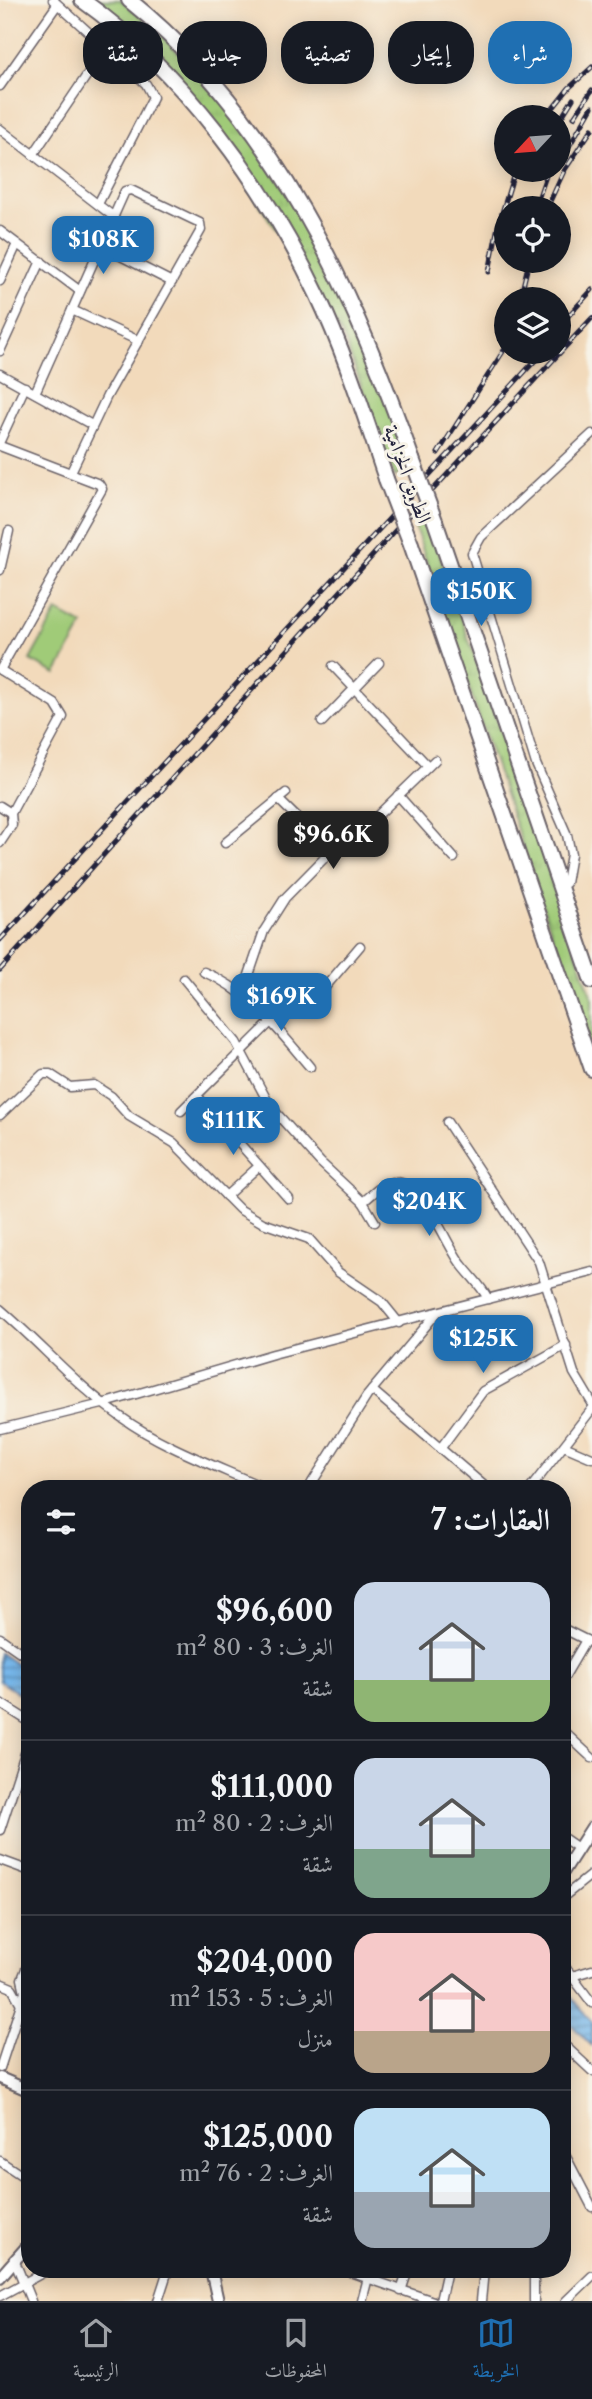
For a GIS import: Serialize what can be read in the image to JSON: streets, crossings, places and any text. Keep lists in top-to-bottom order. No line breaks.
{"streets":{"highway":["الطريق الحزامية"]},"north":"bottom left","page":{"chip":["شراء","إيجار","تصفية","جديد","شقة"],"price":["$108K","$150K","$96.6K","$169K","$111K","$204K","$125K"],"heading":"العقارات: 7","list":[{"name":"$96,600","note":"الغرف: 3 · 80 m² · شقة"},{"name":"$111,000","note":"الغرف: 2 · 80 m² · شقة"},{"name":"$204,000","note":"الغرف: 5 · 153 m² · منزل"},{"name":"$125,000","note":"الغرف: 2 · 76 m² · شقة"}],"tabs":["الخريطة","المحفوظات","الرئيسية"]}}
